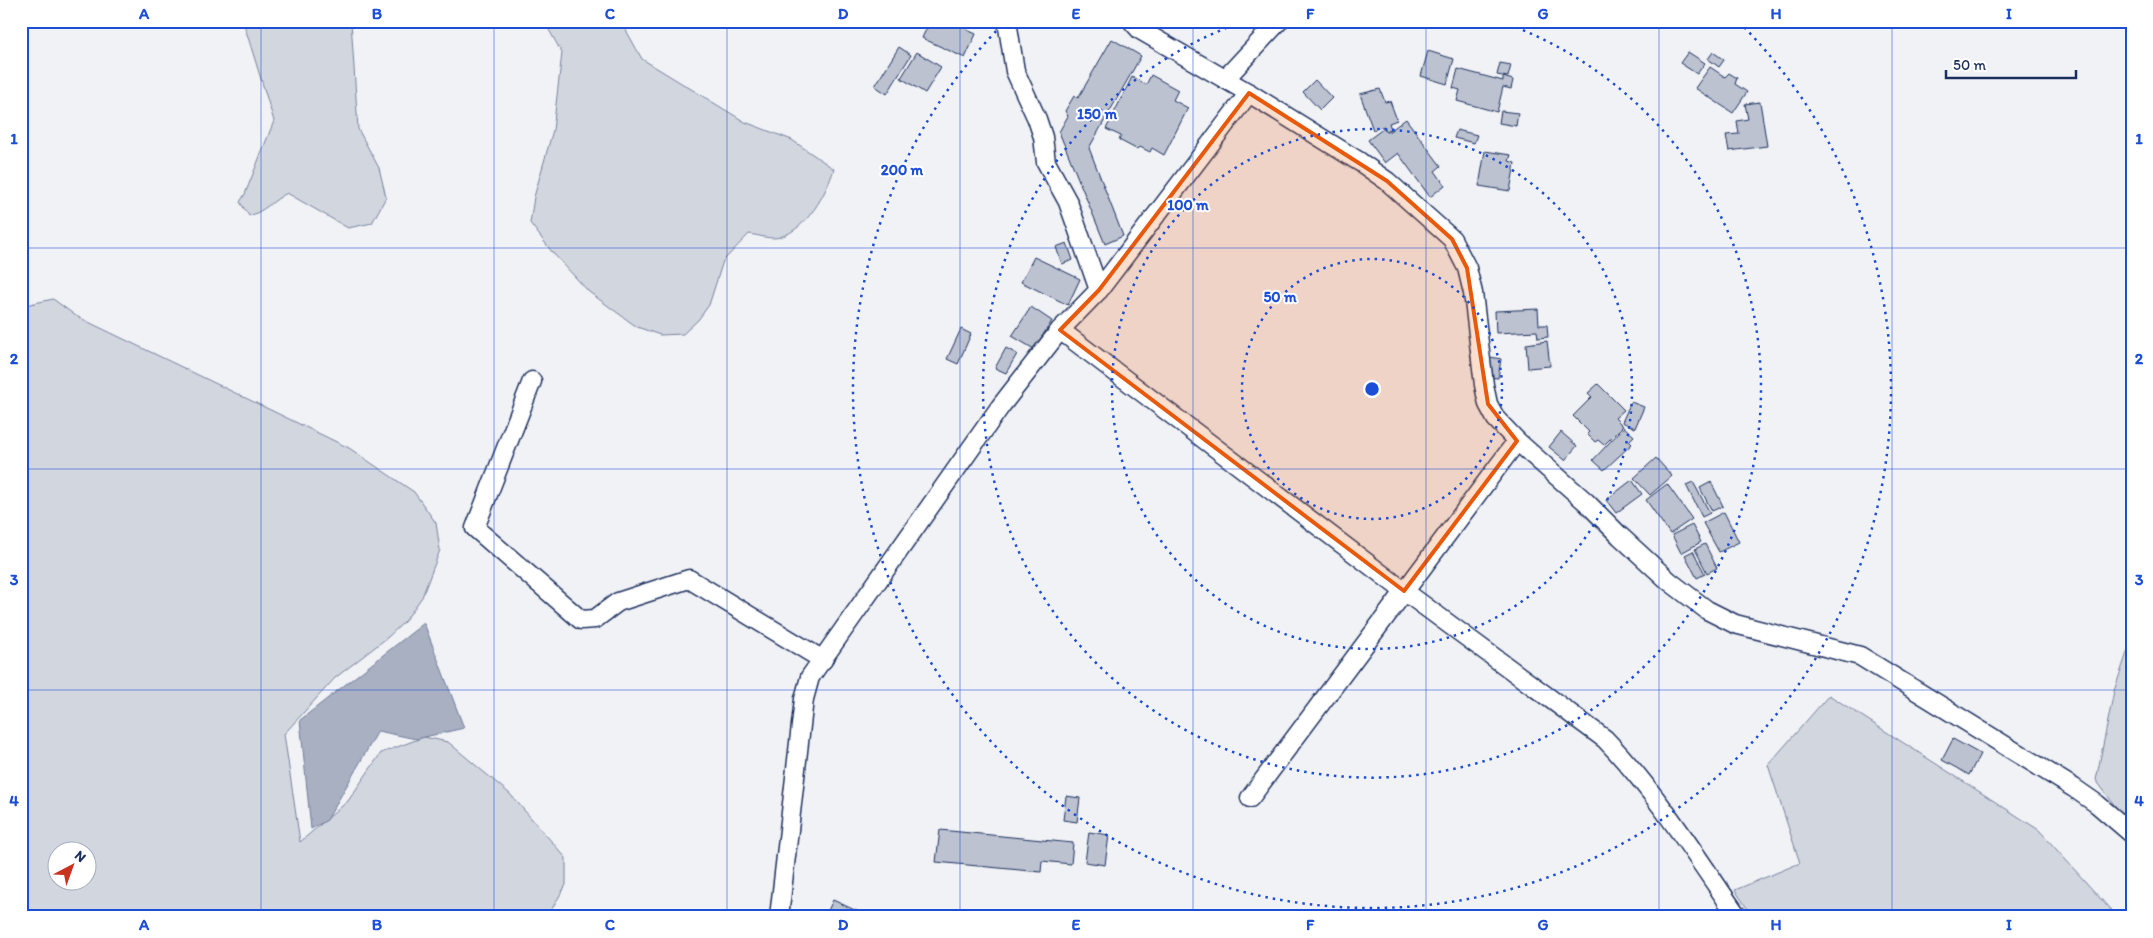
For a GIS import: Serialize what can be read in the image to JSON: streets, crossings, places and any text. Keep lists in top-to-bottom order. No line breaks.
{"scale_bar":"50 m","north":"top right","grid":{"columns":["A","B","C","D","E","F","G","H","I"],"rows":["1","2","3","4"]},"rings":["150 m","200 m","100 m","50 m"]}
